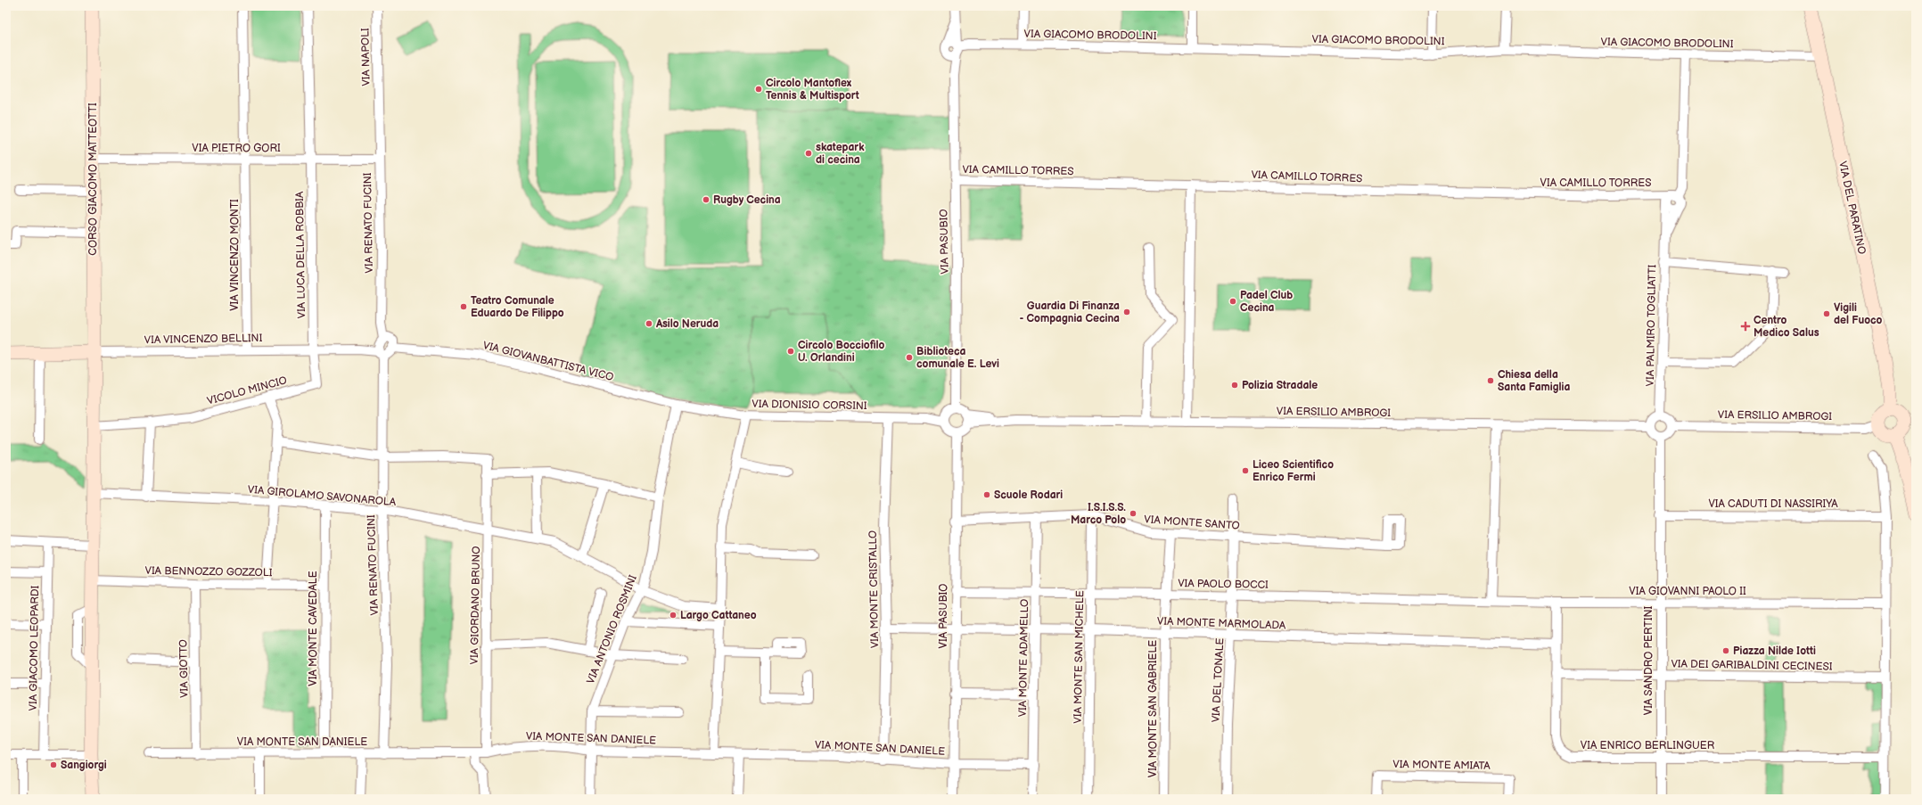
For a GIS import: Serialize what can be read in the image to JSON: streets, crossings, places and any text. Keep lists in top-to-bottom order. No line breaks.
{"streets":{"street":["VIA GIACOMO BRODOLINI","VIA NAPOLI","VIA PIETRO GORI","VIA CAMILLO TORRES","CORSO GIACOMO MATTEOTTI","VIA DEL PARATINO","VIA RENATO FUCINI","VIA PASUBIO","VIA VINCENZO MONTI","VIA LUCA DELLA ROBBIA","VIA PALMIRO TOGLIATTI","VIA VINCENZO BELLINI","VIA GIOVANBATTISTA VICO","VICOLO MINCIO","VIA DIONISIO CORSINI","VIA ERSILIO AMBROGI","VIA GIROLAMO SAVONAROLA","VIA CADUTI DI NASSIRIYA","VIA MONTE SANTO","VIA BENNOZZO GOZZOLI","VIA PAOLO BOCCI","VIA MONTE CRISTALLO","VIA GIOVANNI PAOLO II","VIA GIORDANO BRUNO","VIA MONTE MARMOLADA","VIA MONTE CAVEDALE","VIA ANTONIO ROSMINI","VIA GIACOMO LEOPARDI","VIA MONTE SAN MICHELE","VIA MONTE ADAMELLO","VIA SANDRO PERTINI","VIA DEI GARIBALDINI CECINESI","VIA GIOTTO","VIA DEL TONALE","VIA MONTE SAN GABRIELE","VIA MONTE SAN DANIELE","VIA ENRICO BERLINGUER","VIA MONTE AMIATA"]},"crossings":[["VIA GIACOMO BRODOLINI","VIA DEL PARATINO"],["VIA GIACOMO BRODOLINI","VIA PASUBIO"],["VIA GIACOMO BRODOLINI","VIA PALMIRO TOGLIATTI"],["VIA NAPOLI","VIA RENATO FUCINI"],["VIA PIETRO GORI","CORSO GIACOMO MATTEOTTI"],["VIA PIETRO GORI","VIA RENATO FUCINI"],["VIA PIETRO GORI","VIA VINCENZO MONTI"],["VIA PIETRO GORI","VIA LUCA DELLA ROBBIA"],["VIA CAMILLO TORRES","VIA PASUBIO"],["VIA CAMILLO TORRES","VIA PALMIRO TOGLIATTI"],["CORSO GIACOMO MATTEOTTI","VIA VINCENZO BELLINI"],["CORSO GIACOMO MATTEOTTI","VICOLO MINCIO"],["CORSO GIACOMO MATTEOTTI","VIA GIROLAMO SAVONAROLA"],["CORSO GIACOMO MATTEOTTI","VIA BENNOZZO GOZZOLI"],["VIA DEL PARATINO","VIA ERSILIO AMBROGI"],["VIA RENATO FUCINI","VIA GIROLAMO SAVONAROLA"],["VIA RENATO FUCINI","VIA GIORDANO BRUNO"],["VIA RENATO FUCINI","VIA MONTE SAN DANIELE"],["VIA PASUBIO","VIA DIONISIO CORSINI"],["VIA PASUBIO","VIA ERSILIO AMBROGI"],["VIA PASUBIO","VIA MONTE SANTO"],["VIA PASUBIO","VIA PAOLO BOCCI"],["VIA PASUBIO","VIA MONTE MARMOLADA"],["VIA PASUBIO","VIA MONTE SAN DANIELE"],["VIA VINCENZO MONTI","VIA VINCENZO BELLINI"],["VIA LUCA DELLA ROBBIA","VIA VINCENZO BELLINI"],["VIA LUCA DELLA ROBBIA","VICOLO MINCIO"],["VIA PALMIRO TOGLIATTI","VIA ERSILIO AMBROGI"],["VIA PALMIRO TOGLIATTI","VIA SANDRO PERTINI"],["VIA VINCENZO BELLINI","VICOLO MINCIO"],["VIA GIOVANBATTISTA VICO","VIA DIONISIO CORSINI"],["VIA GIOVANBATTISTA VICO","VIA ANTONIO ROSMINI"],["VIA DIONISIO CORSINI","VIA ERSILIO AMBROGI"],["VIA DIONISIO CORSINI","VIA MONTE CRISTALLO"],["VIA DIONISIO CORSINI","VIA ANTONIO ROSMINI"],["VIA ERSILIO AMBROGI","VIA SANDRO PERTINI"],["VIA GIROLAMO SAVONAROLA","VIA GIORDANO BRUNO"],["VIA GIROLAMO SAVONAROLA","VIA MONTE CAVEDALE"],["VIA GIROLAMO SAVONAROLA","VIA ANTONIO ROSMINI"],["VIA CADUTI DI NASSIRIYA","VIA SANDRO PERTINI"],["VIA MONTE SANTO","VIA MONTE SAN MICHELE"],["VIA MONTE SANTO","VIA MONTE ADAMELLO"],["VIA MONTE SANTO","VIA DEL TONALE"],["VIA MONTE SANTO","VIA MONTE SAN GABRIELE"],["VIA BENNOZZO GOZZOLI","VIA MONTE CAVEDALE"],["VIA BENNOZZO GOZZOLI","VIA GIOTTO"],["VIA PAOLO BOCCI","VIA GIOVANNI PAOLO II"],["VIA PAOLO BOCCI","VIA MONTE SAN MICHELE"],["VIA PAOLO BOCCI","VIA MONTE ADAMELLO"],["VIA PAOLO BOCCI","VIA DEL TONALE"],["VIA PAOLO BOCCI","VIA MONTE SAN GABRIELE"],["VIA MONTE CRISTALLO","VIA MONTE MARMOLADA"],["VIA MONTE CRISTALLO","VIA MONTE SAN DANIELE"],["VIA GIOVANNI PAOLO II","VIA SANDRO PERTINI"],["VIA GIOVANNI PAOLO II","VIA ENRICO BERLINGUER"],["VIA GIORDANO BRUNO","VIA MONTE SAN DANIELE"],["VIA MONTE MARMOLADA","VIA MONTE SAN MICHELE"],["VIA MONTE MARMOLADA","VIA MONTE ADAMELLO"],["VIA MONTE MARMOLADA","VIA DEL TONALE"],["VIA MONTE MARMOLADA","VIA MONTE SAN GABRIELE"],["VIA MONTE MARMOLADA","VIA ENRICO BERLINGUER"],["VIA MONTE CAVEDALE","VIA MONTE SAN DANIELE"],["VIA ANTONIO ROSMINI","VIA MONTE SAN DANIELE"],["VIA MONTE ADAMELLO","VIA MONTE SAN DANIELE"],["VIA SANDRO PERTINI","VIA DEI GARIBALDINI CECINESI"],["VIA SANDRO PERTINI","VIA ENRICO BERLINGUER"],["VIA DEI GARIBALDINI CECINESI","VIA ENRICO BERLINGUER"],["VIA GIOTTO","VIA MONTE SAN DANIELE"]],"places":{"other":["Circolo Mantoflex Tennis & Multisport","skatepark di cecina","Rugby Cecina","Padel Club Cecina","Teatro Comunale Eduardo De Filippo","Guardia Di Finanza - Compagnia Cecina","Vigili del Fuoco","Asilo Neruda","Circolo Bocciofilo U. Orlandini","Biblioteca comunale E. Levi","Chiesa della Santa Famiglia","Polizia Stradale","Liceo Scientifico Enrico Fermi","Scuole Rodari","I.S.I.S.S. Marco Polo","Largo Cattaneo","Piazza Nilde Iotti","Sangiorgi"],"health":["Centro Medico Salus"]}}
